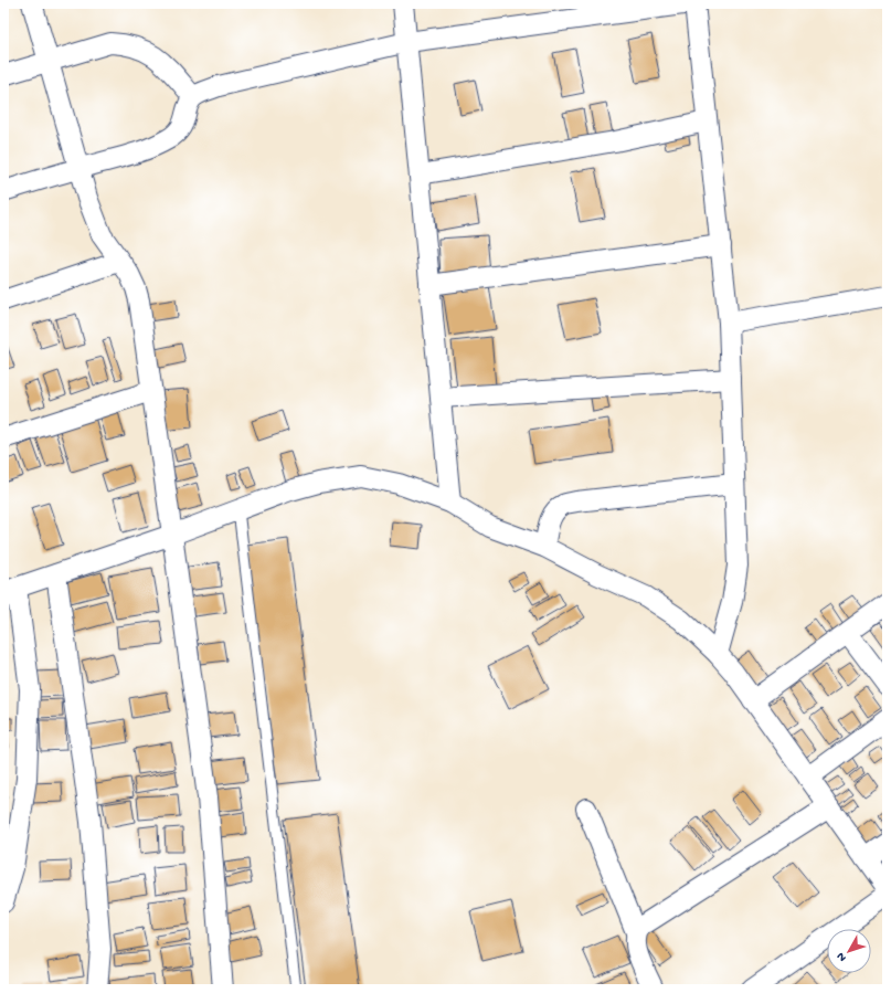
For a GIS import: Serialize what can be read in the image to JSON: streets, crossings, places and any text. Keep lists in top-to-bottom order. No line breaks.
{"north":"bottom left"}
